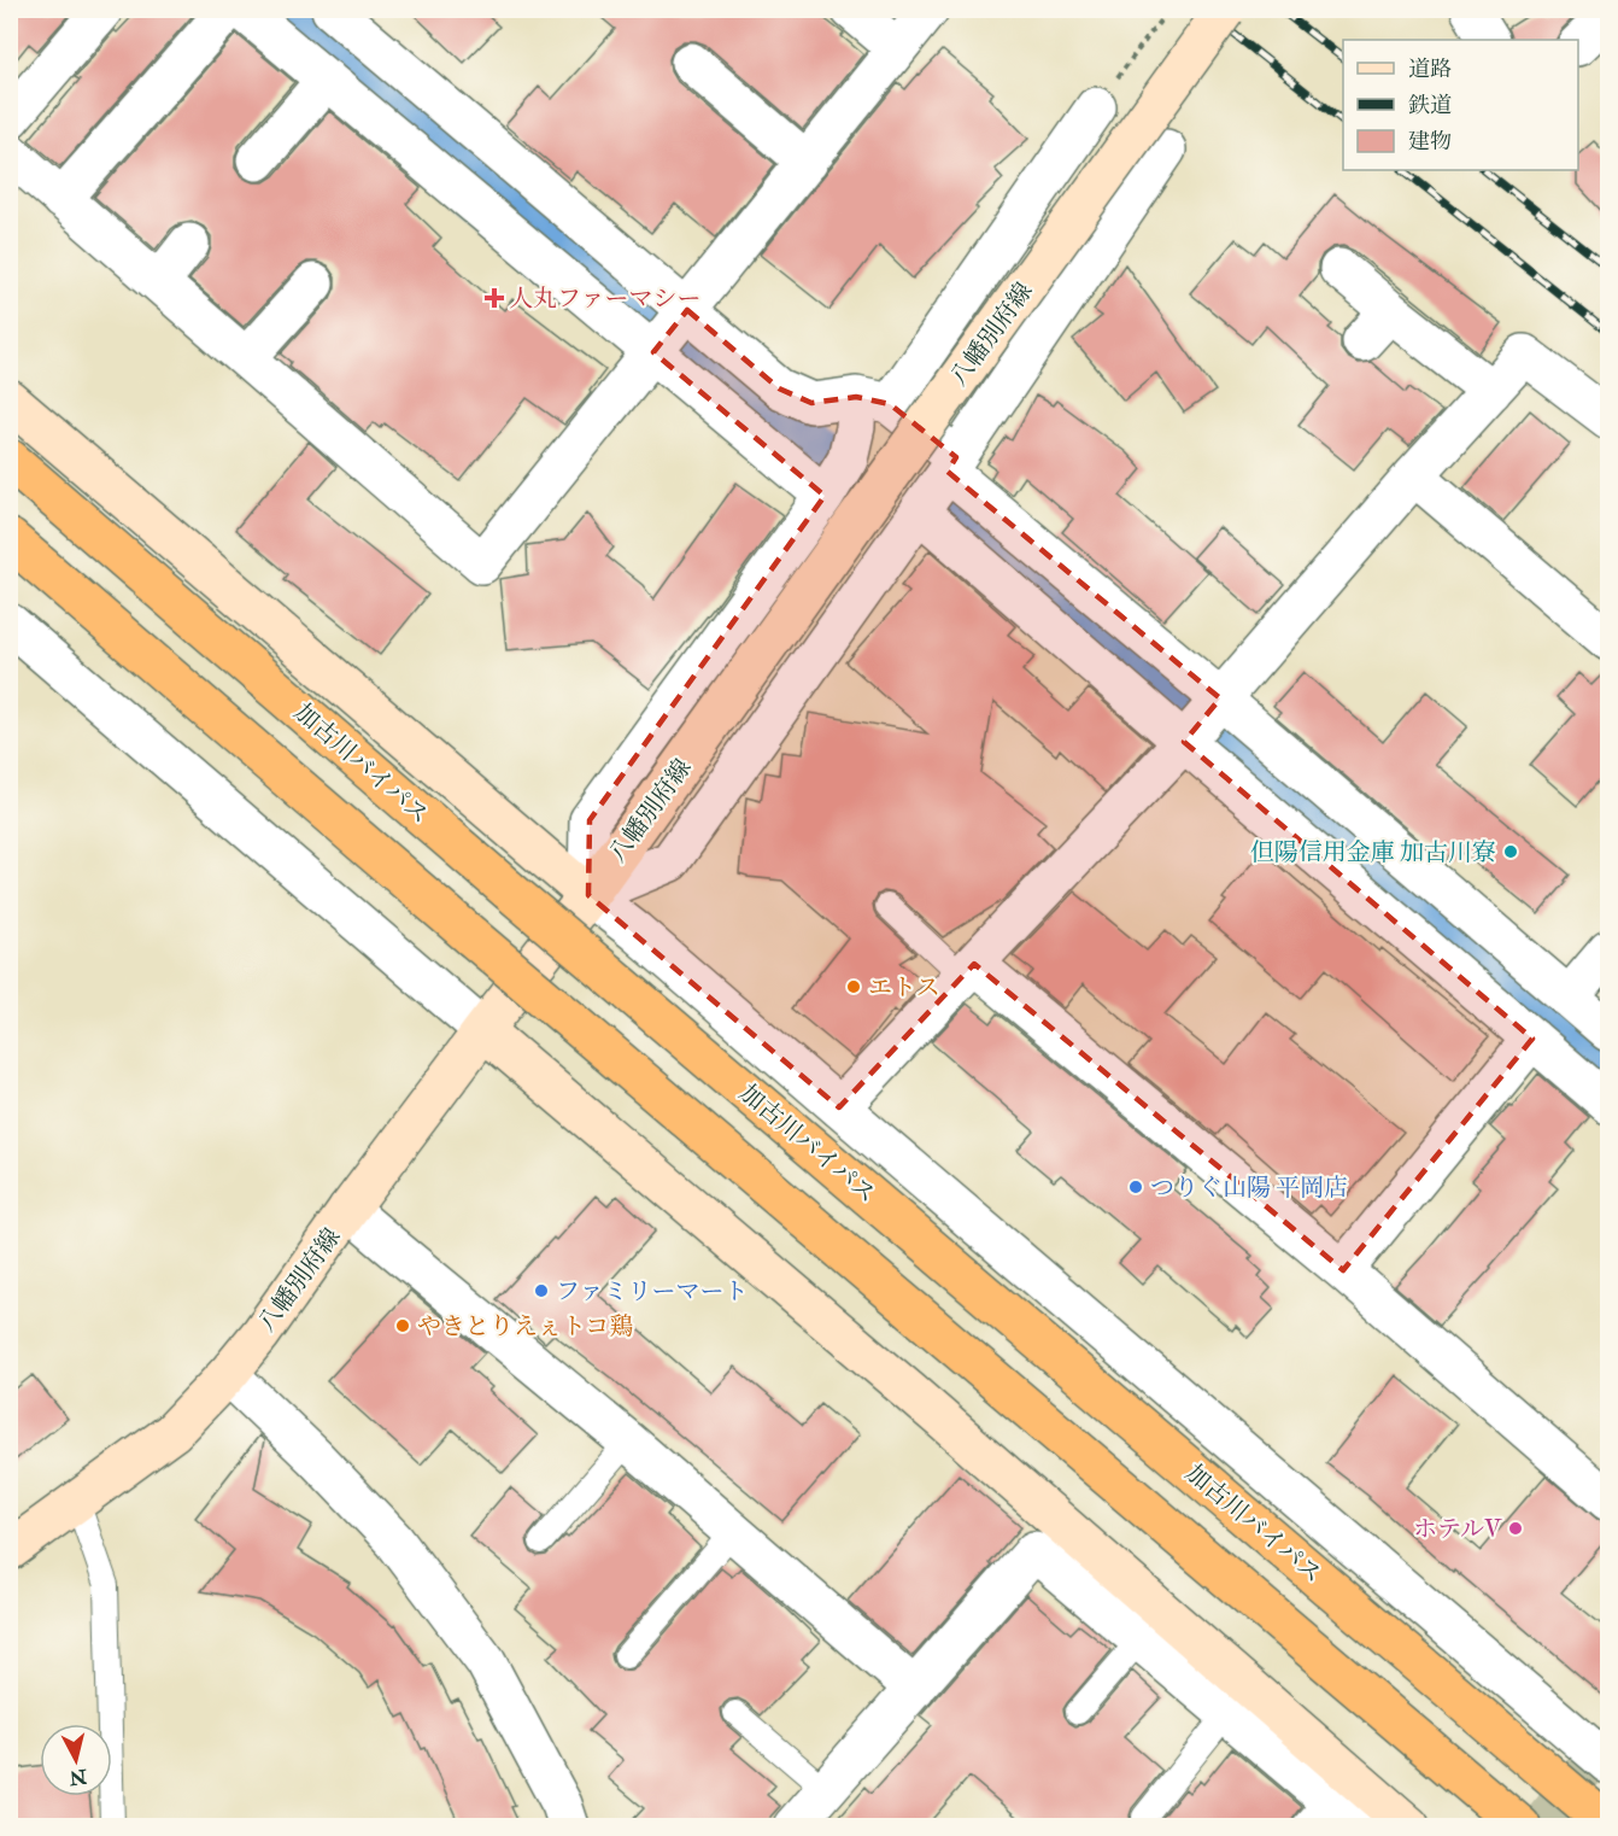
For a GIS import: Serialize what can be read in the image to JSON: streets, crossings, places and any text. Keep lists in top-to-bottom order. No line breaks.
{"streets":{"highway":["加古川バイパス"],"main road":["八幡別府線"]},"places":{"health":["人丸ファーマシー"],"other":["但陽信用金庫 加古川寮","エトス","つりぐ山陽 平岡店","ファミリーマート","やきとりえぇトコ鶏","ホテルV"]},"legend":["道路","鉄道","建物"],"north":"bottom"}
